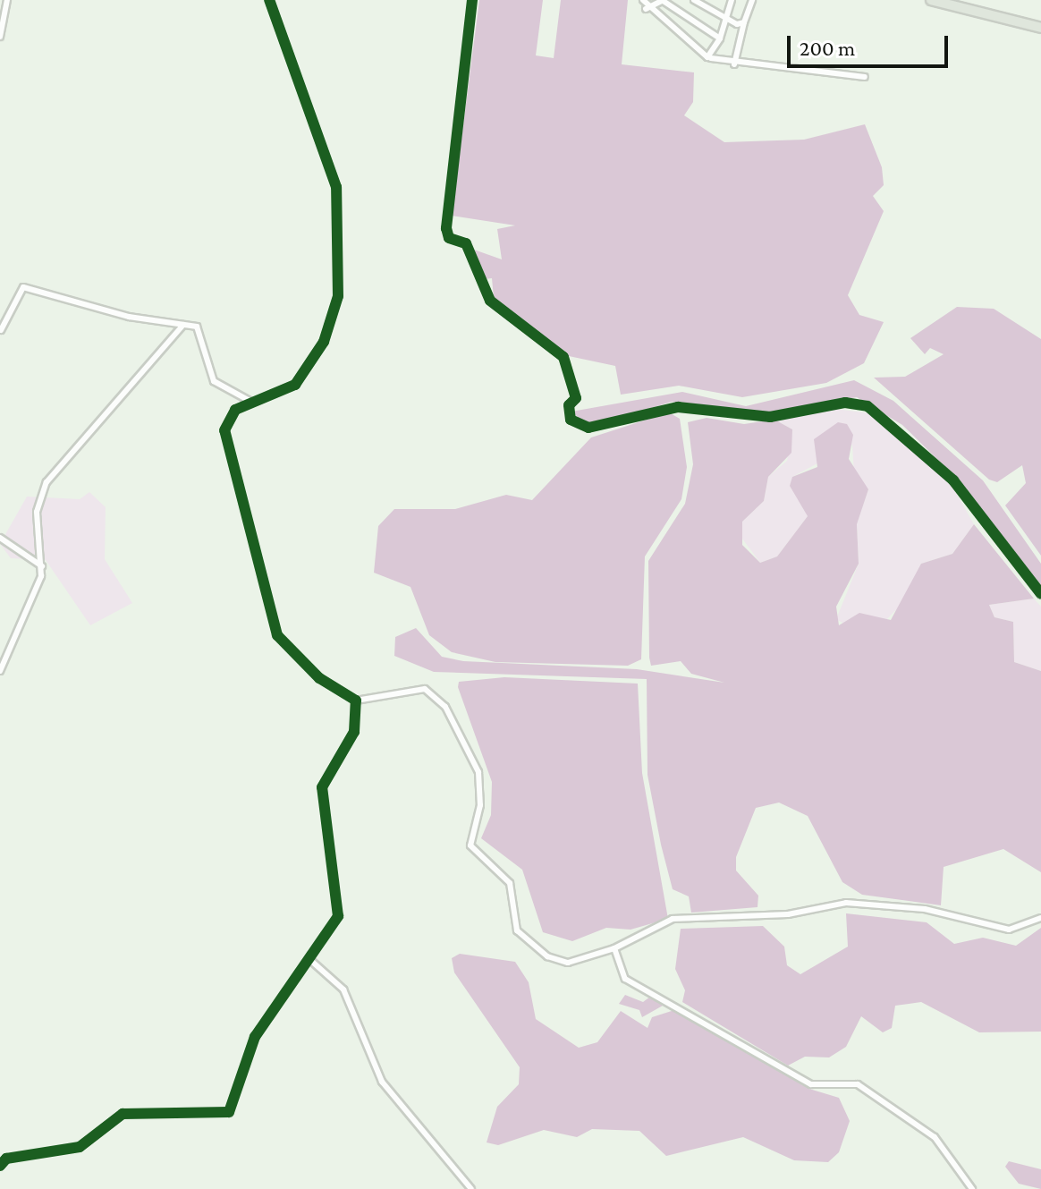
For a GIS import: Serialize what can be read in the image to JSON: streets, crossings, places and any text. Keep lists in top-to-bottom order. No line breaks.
{"scale_bar":"200 m"}
